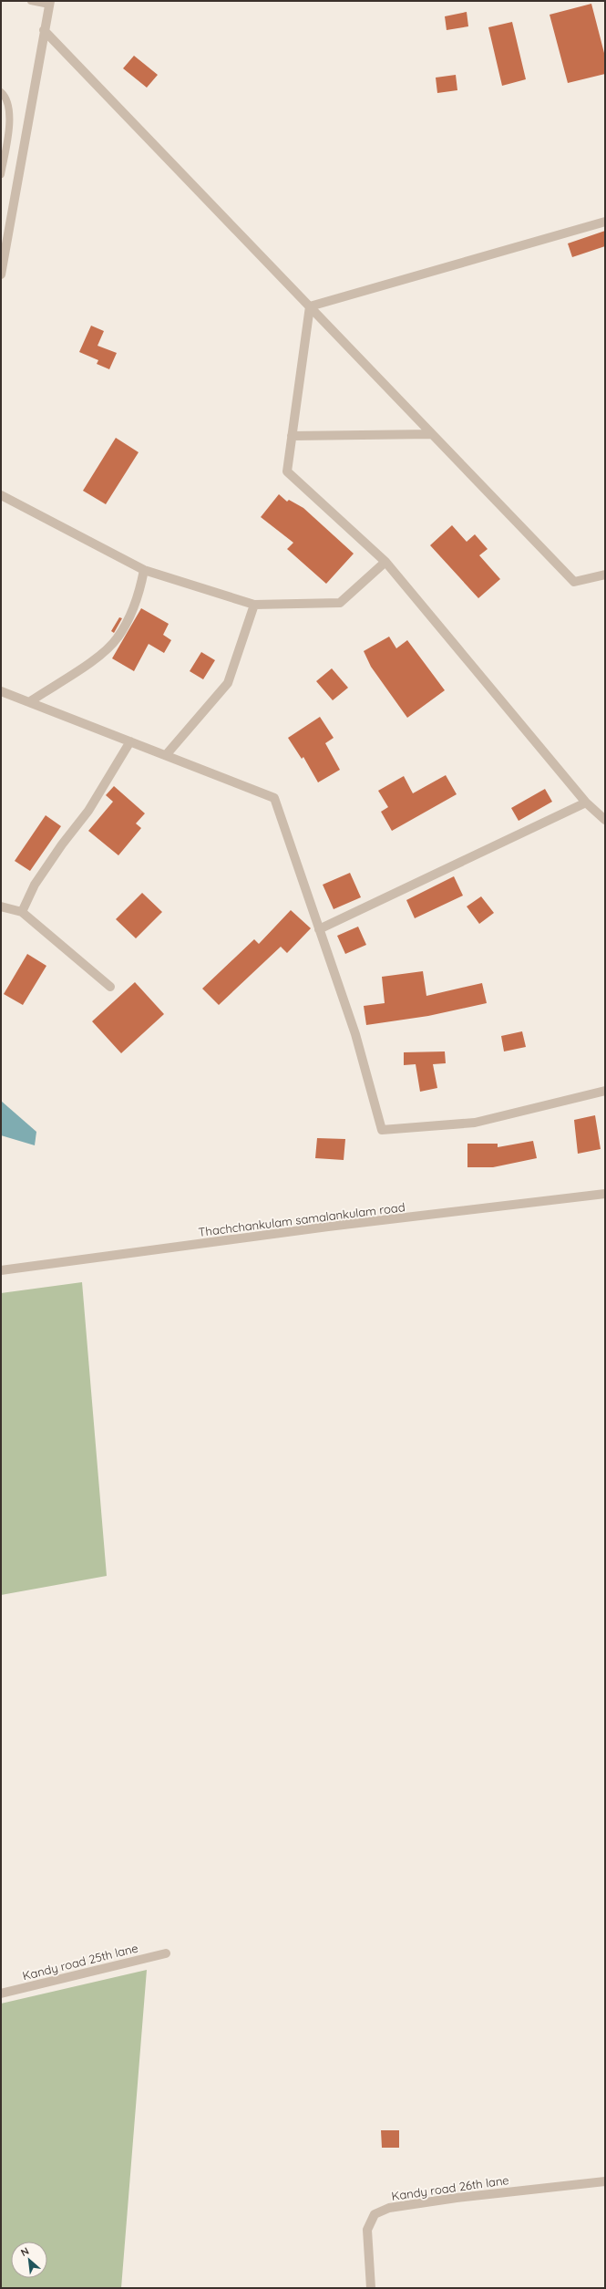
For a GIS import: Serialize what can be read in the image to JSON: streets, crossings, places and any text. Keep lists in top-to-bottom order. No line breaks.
{"streets":{"street":["Thachchankulam samalankulam road","Kandy road 25th lane","Kandy road 26th lane"]},"north":"top left"}
